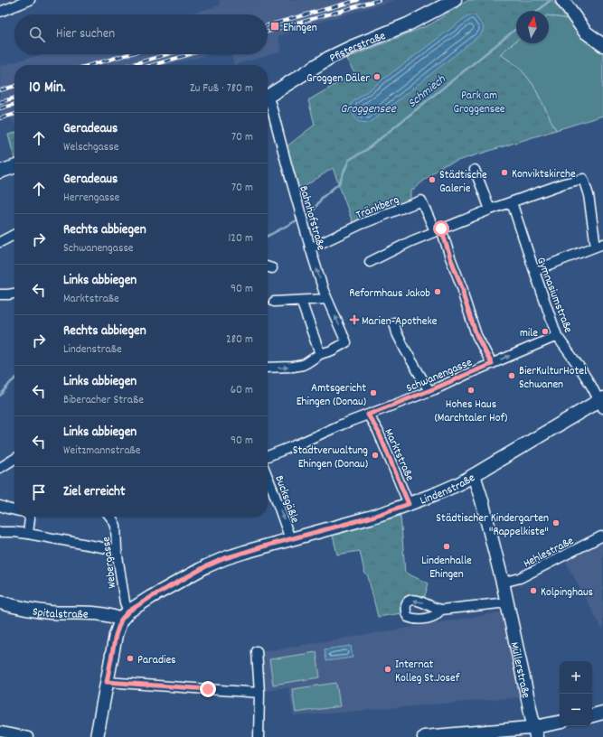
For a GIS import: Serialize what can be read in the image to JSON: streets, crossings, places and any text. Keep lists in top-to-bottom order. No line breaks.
{"streets":{"street":["Pfisterstraße","Tränkberg","Bahnhofstraße","Gymnasiumstraße","Schwanengasse","Marktstraße","Lindenstraße","Bucksgäßle","Hehlestraße","Webergasse","Spitalstraße","Müllerstraße"]},"crossings":[["Tränkberg","Bahnhofstraße"],["Gymnasiumstraße","Schwanengasse"],["Gymnasiumstraße","Lindenstraße"],["Schwanengasse","Marktstraße"],["Marktstraße","Lindenstraße"],["Lindenstraße","Bucksgäßle"],["Lindenstraße","Webergasse"],["Lindenstraße","Spitalstraße"],["Lindenstraße","Müllerstraße"],["Hehlestraße","Müllerstraße"],["Webergasse","Spitalstraße"]],"one_way":["Bucksgäßle"],"water":["Schmiech","Groggensee"],"parks":["Park am Groggensee"],"places":{"transit":["Ehingen"],"other":["Groggen Däler","Konviktskirche","Städtische Galerie","Reformhaus Jakob","mile","BierKulturHotel Schwanen","Hohes Haus (Marchtaler Hof)","Amtsgericht Ehingen (Donau)","Stadtverwaltung Ehingen (Donau)","Städtischer Kindergarten \"Rappelkiste\"","Lindenhalle Ehingen","Kolpinghaus","Paradies","Internat Kolleg St.Josef"],"health":["Marien-Apotheke"]},"north":"top","page":{"search":"Hier suchen","heading":["10 Min.","Zu Fuß · 780 m"],"list":[["Geradeaus","Welschgasse","70 m"],["Geradeaus","Herrengasse","70 m"],["Rechts abbiegen","Schwanengasse","120 m"],["Links abbiegen","Marktstraße","90 m"],["Rechts abbiegen","Lindenstraße","280 m"],["Links abbiegen","Biberacher Straße","60 m"],["Links abbiegen","Weitzmannstraße","90 m"],"Ziel erreicht"],"map_buttons":["+","−"]}}
